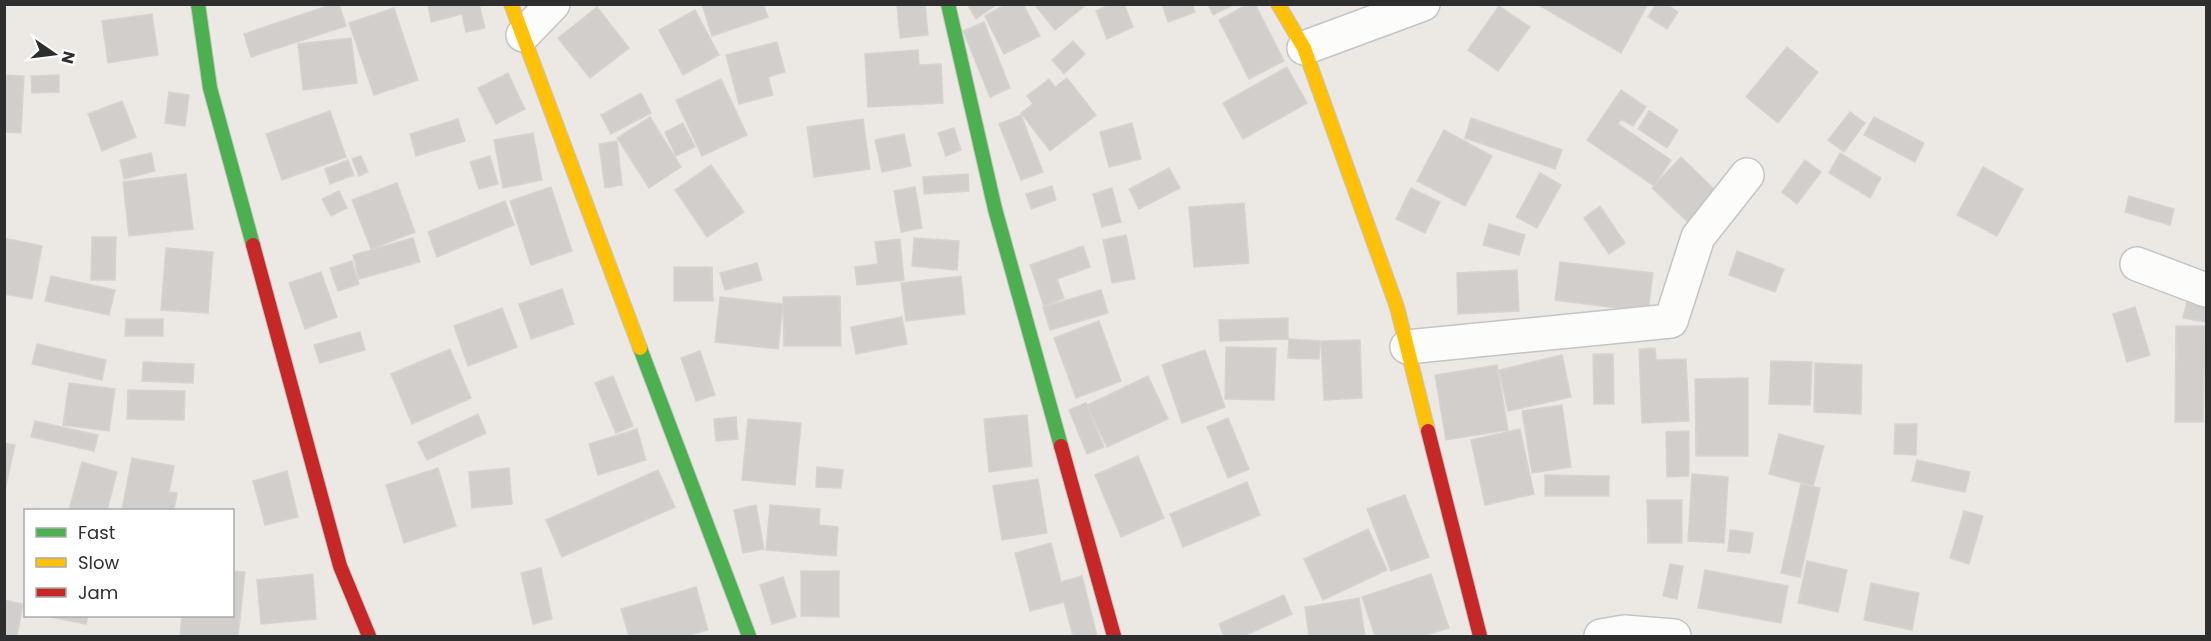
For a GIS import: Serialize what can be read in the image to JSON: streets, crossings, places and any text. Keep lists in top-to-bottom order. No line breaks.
{"legend":["Fast","Slow","Jam"],"north":"right"}
